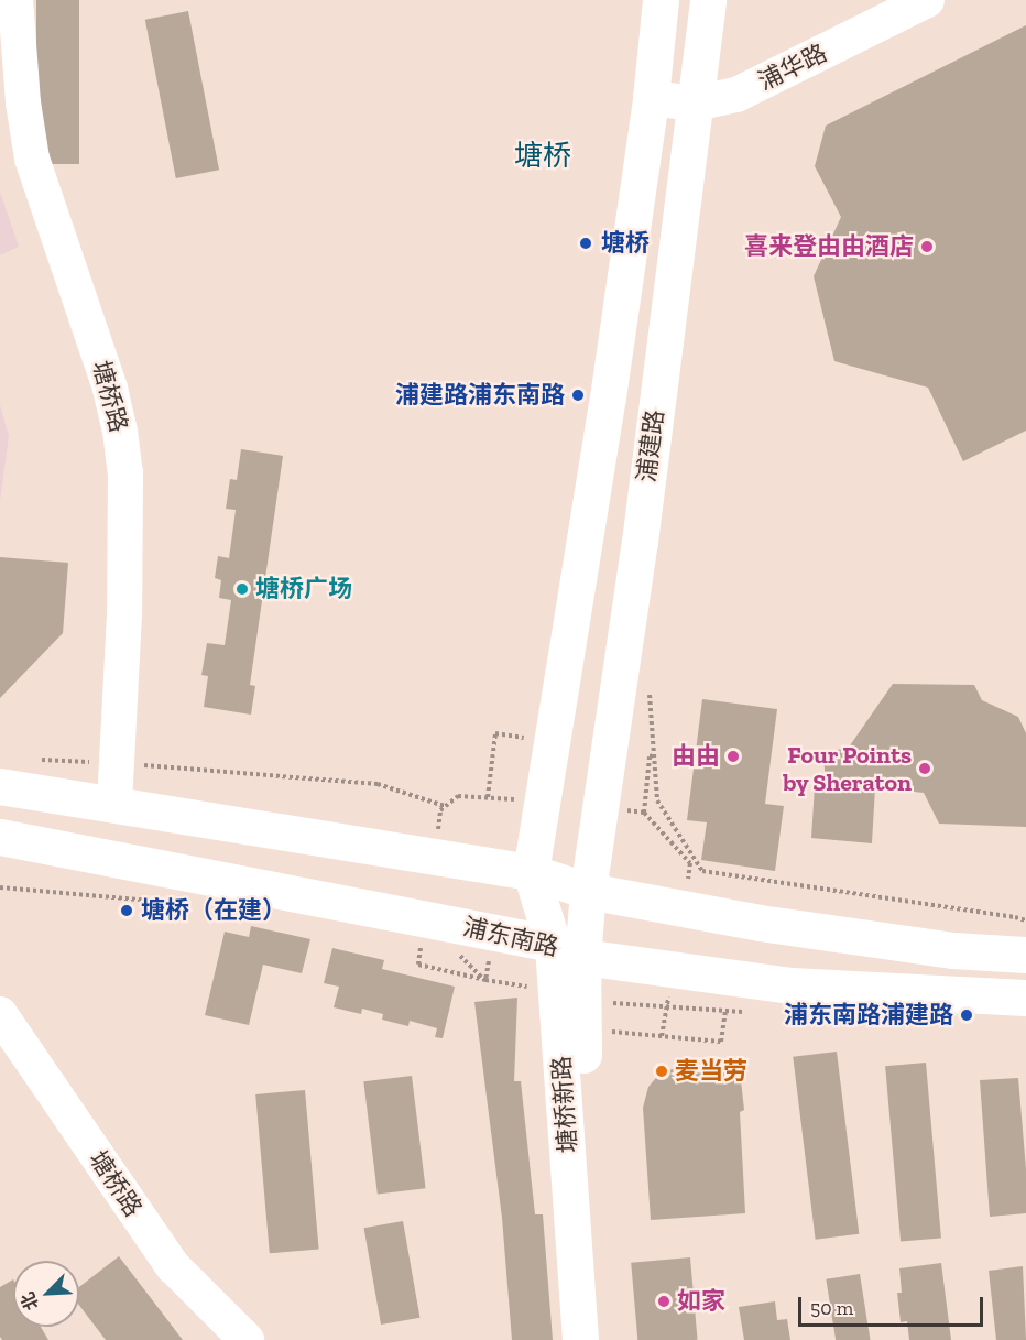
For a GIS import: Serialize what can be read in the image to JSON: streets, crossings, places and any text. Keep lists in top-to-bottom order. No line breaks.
{"streets":{"main road":["浦建路","浦东南路","塘桥新路"],"street":["浦华路","塘桥路"]},"crossings":[["浦华路","浦建路"],["浦建路","塘桥新路"],["浦东南路","塘桥新路"]],"districts":["塘桥"],"places":["塘桥","喜来登由由酒店","浦建路浦东南路","塘桥广场","由由","Four Points by Sheraton","塘桥（在建）","浦东南路浦建路","麦当劳","如家"],"scale_bar":"50 m","north":"bottom left"}
